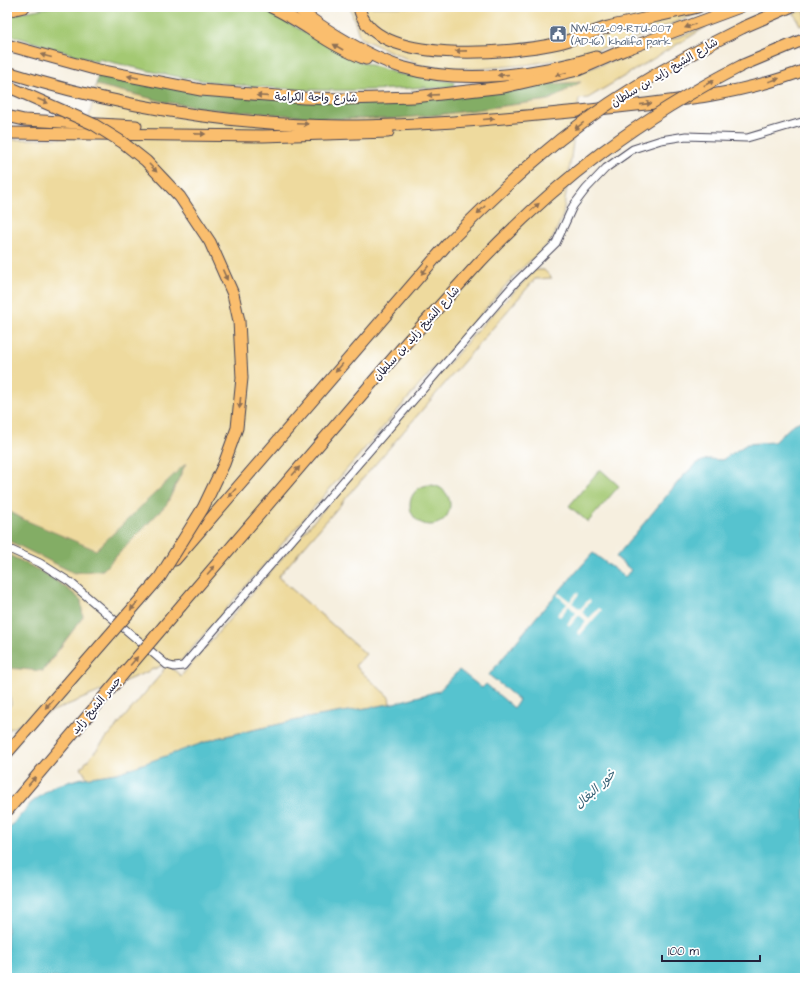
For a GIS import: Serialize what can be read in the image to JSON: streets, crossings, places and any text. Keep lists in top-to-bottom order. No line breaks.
{"streets":{"highway":["شارع الشيخ زايد بن سلطان","شارع واحة الكرامة","جسر الشيخ زايد"]},"crossings":[["شارع الشيخ زايد بن سلطان","جسر الشيخ زايد"]],"water":["خور البغال"],"places":{"public building":["NW-102-09-RTU-007 (AD-16) khalifa park"]},"scale_bar":"100 m"}
